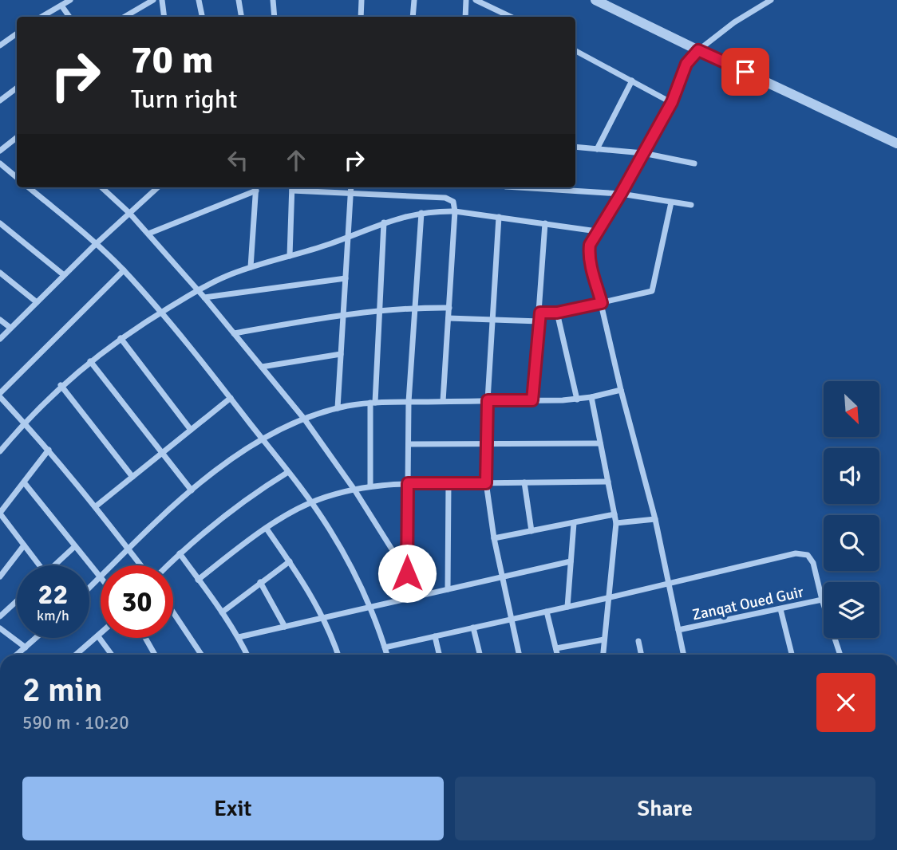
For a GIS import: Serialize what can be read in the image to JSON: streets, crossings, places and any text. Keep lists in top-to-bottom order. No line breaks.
{"streets":{"street":["Zanqat Oued Guir"]},"north":"bottom right","page":{"turn":["70 m","Turn right"],"speed":"22 km/h","limit":"30","heading":["2 min","590 m · 10:20"],"buttons":["Exit","Share"]}}
